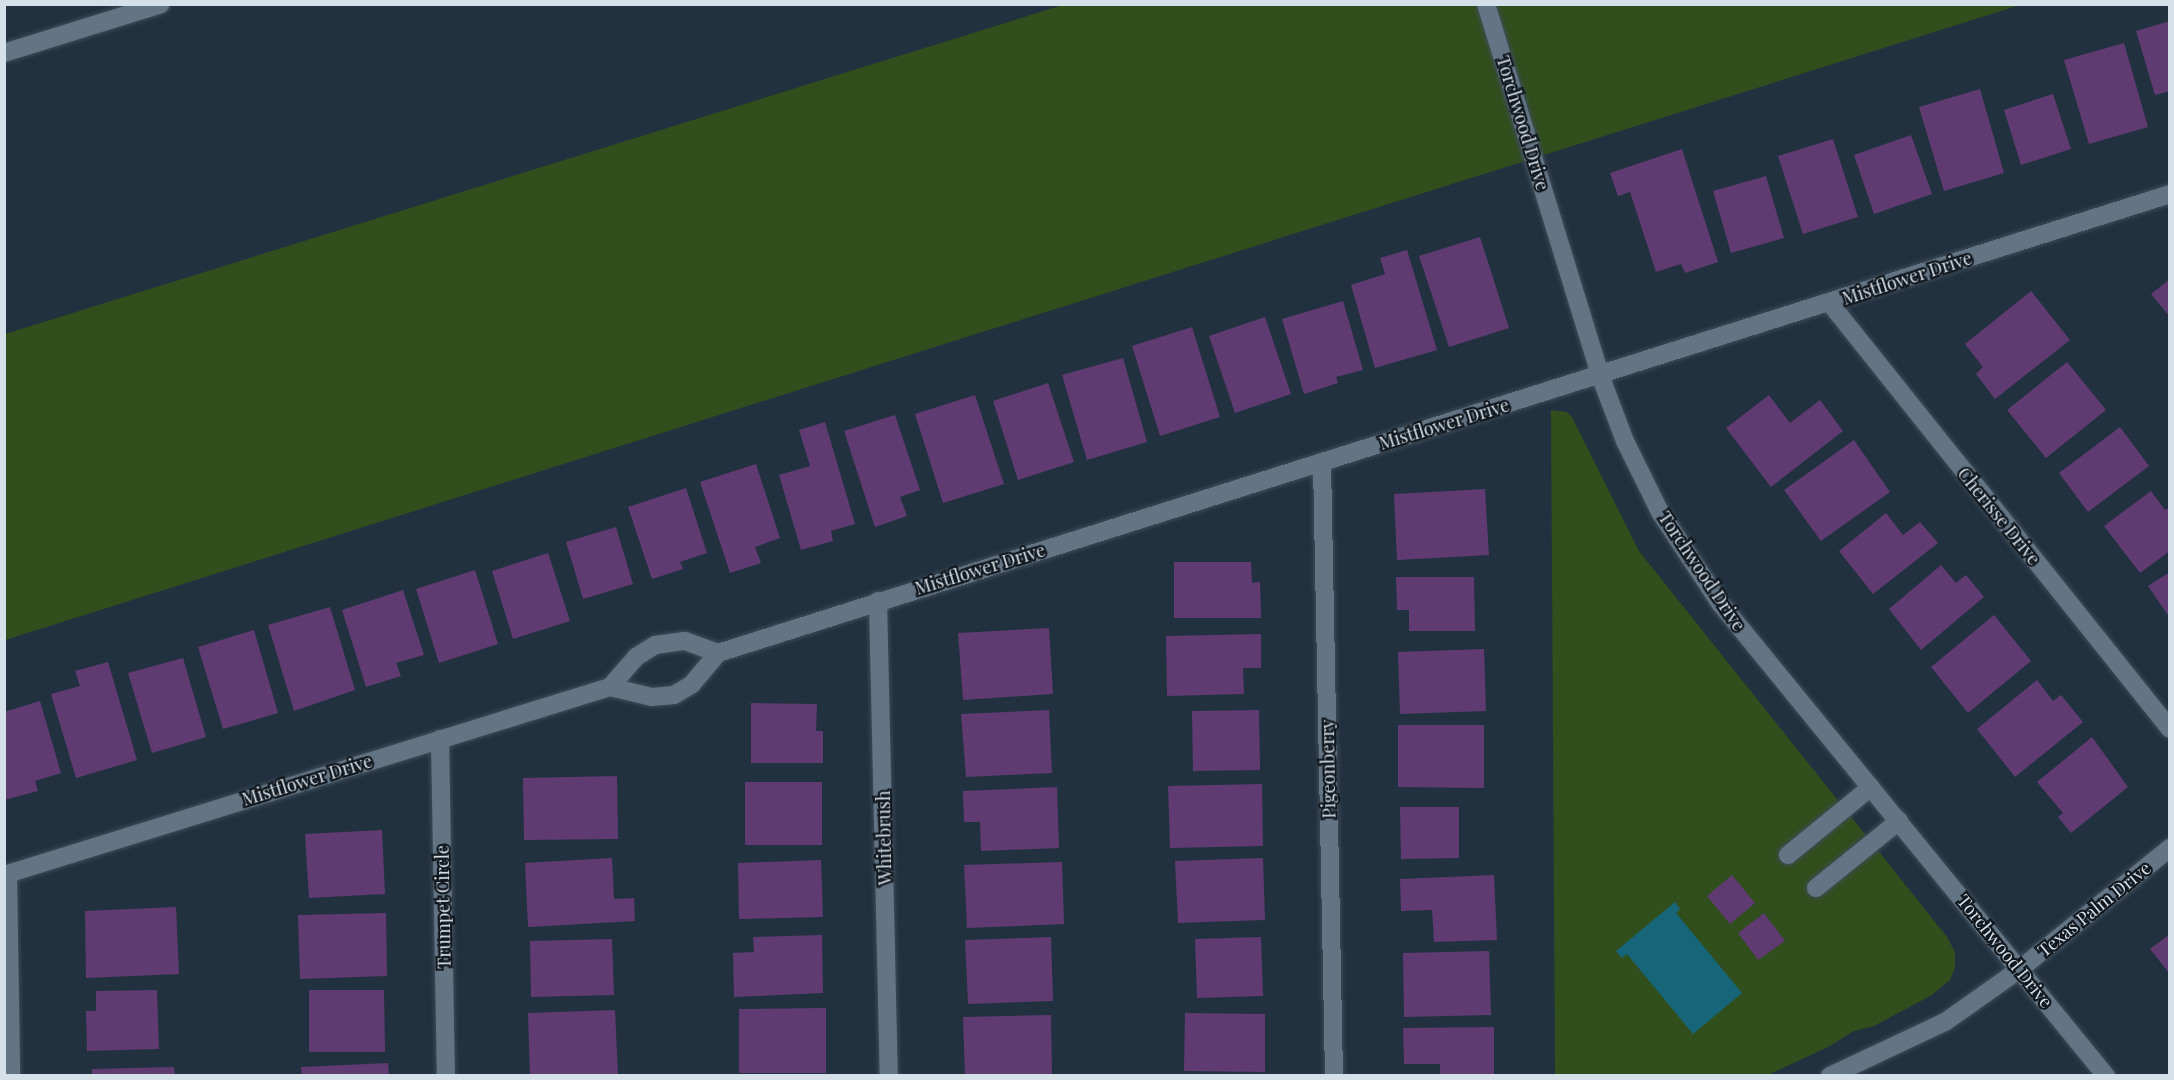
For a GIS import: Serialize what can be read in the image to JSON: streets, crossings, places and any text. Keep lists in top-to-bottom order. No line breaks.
{"streets":{"street":["Torchwood Drive","Mistflower Drive","Cherisse Drive","Pigeonberry","Whitebrush","Trumpet Circle","Texas Palm Drive"]},"crossings":[["Torchwood Drive","Mistflower Drive"],["Torchwood Drive","Texas Palm Drive"],["Mistflower Drive","Cherisse Drive"],["Mistflower Drive","Pigeonberry"],["Mistflower Drive","Whitebrush"],["Mistflower Drive","Trumpet Circle"]]}
